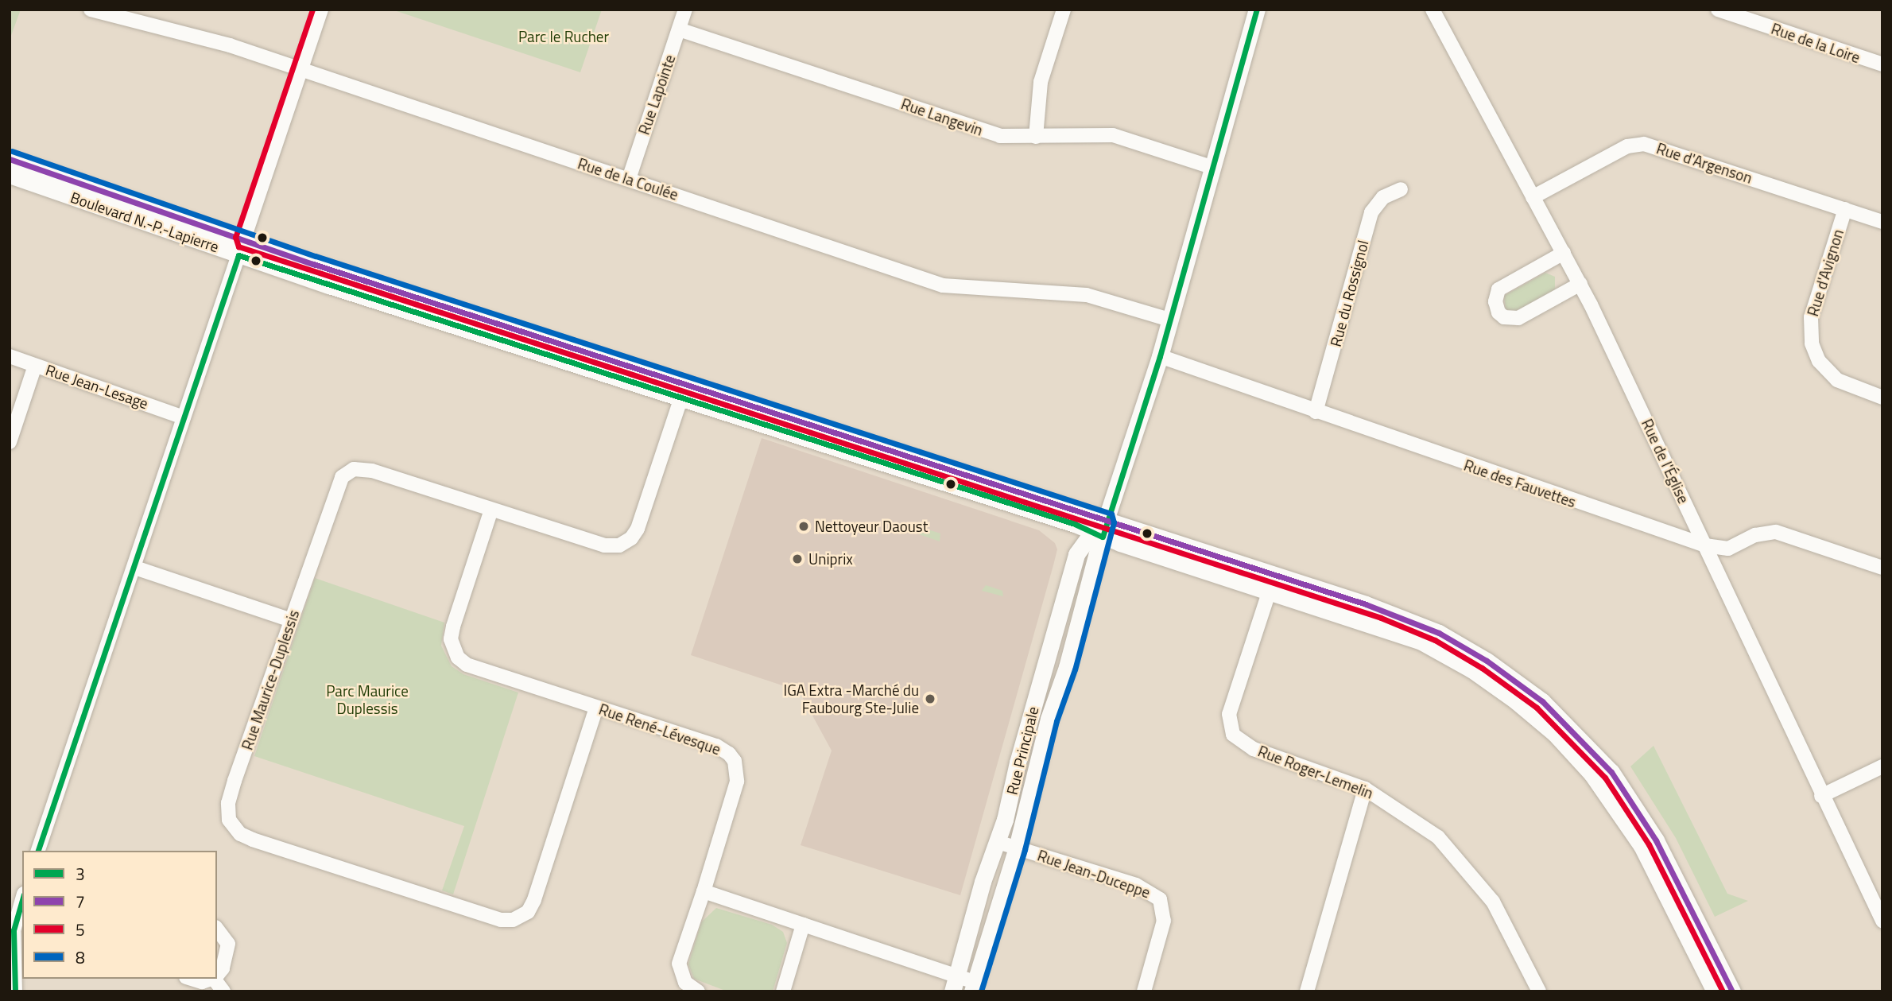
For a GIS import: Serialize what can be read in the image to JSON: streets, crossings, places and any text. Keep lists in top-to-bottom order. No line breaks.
{"streets":{"street":["Rue de la Loire","Rue Lapointe","Rue Langevin","Rue d'Argenson","Rue de la Coulée","Boulevard N.-P.-Lapierre","Rue d'Avignon","Rue du Rossignol","Rue Jean-Lesage","Rue de l'Église","Rue des Fauvettes","Rue Maurice-Duplessis","Rue René-Lévesque","Rue Principale","Rue Roger-Lemelin","Rue Jean-Duceppe"]},"crossings":[["Rue Lapointe","Rue Langevin"],["Rue Lapointe","Rue de la Coulée"],["Rue Langevin","Rue Principale"],["Rue d'Argenson","Rue d'Avignon"],["Rue d'Argenson","Rue de l'Église"],["Rue de la Coulée","Rue Principale"],["Boulevard N.-P.-Lapierre","Rue Maurice-Duplessis"],["Boulevard N.-P.-Lapierre","Rue Principale"],["Boulevard N.-P.-Lapierre","Rue Roger-Lemelin"],["Rue du Rossignol","Rue des Fauvettes"],["Rue de l'Église","Rue des Fauvettes"],["Rue des Fauvettes","Rue Principale"],["Rue Maurice-Duplessis","Rue René-Lévesque"],["Rue Principale","Rue Jean-Duceppe"]],"parks":["Parc le Rucher","Parc Maurice Duplessis"],"places":["Nettoyeur Daoust","Uniprix","IGA Extra -Marché du Faubourg Ste-Julie"],"lines":["transit line 3","transit line 5","transit line 8","transit line 7"],"legend":["3","7","5","8"]}
